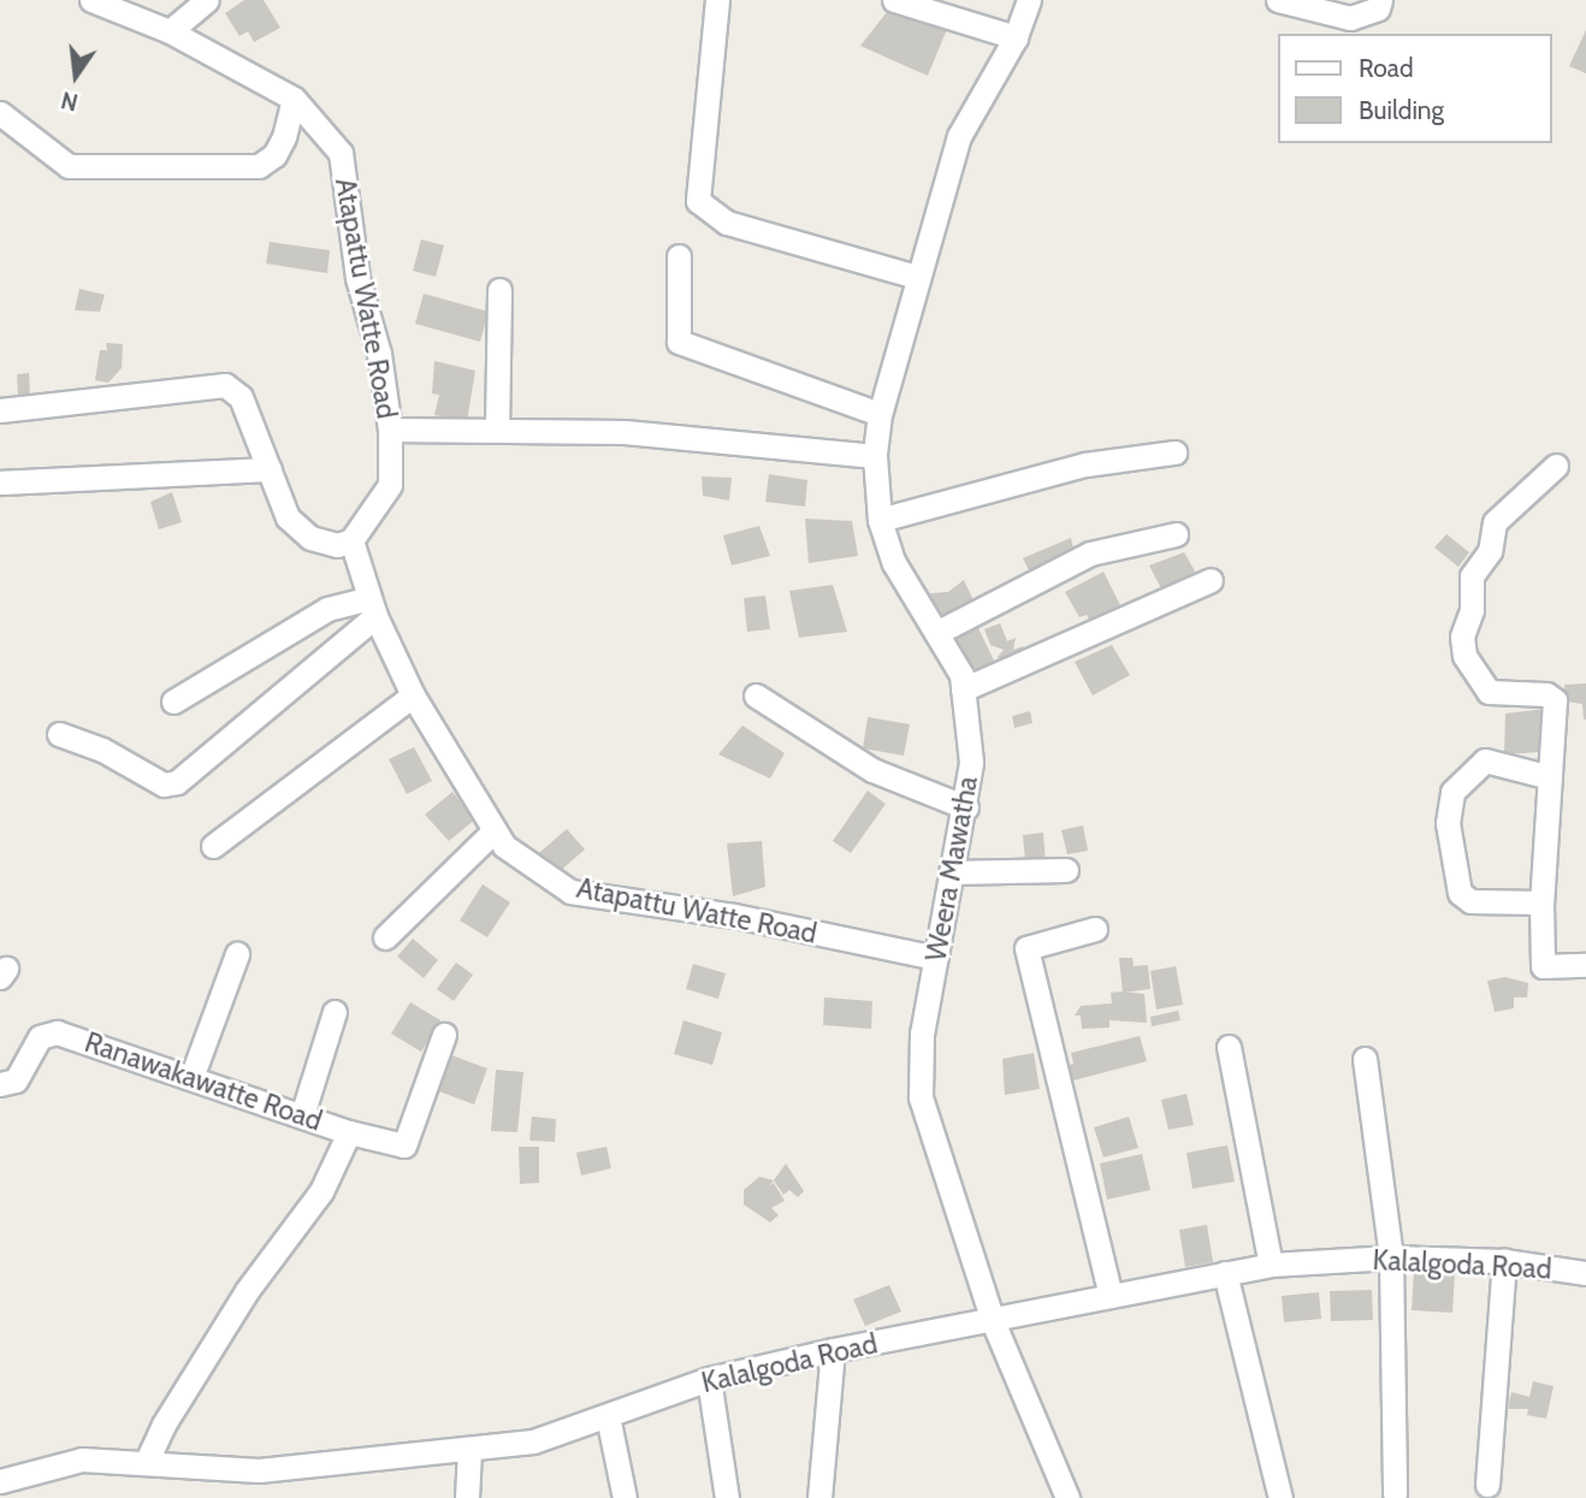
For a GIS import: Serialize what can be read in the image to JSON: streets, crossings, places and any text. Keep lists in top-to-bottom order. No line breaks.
{"streets":{"street":["Atapattu Watte Road","Weera Mawatha","Ranawakawatte Road","Kalalgoda Road"]},"crossings":[["Atapattu Watte Road","Weera Mawatha"],["Weera Mawatha","Kalalgoda Road"],["Ranawakawatte Road","Kalalgoda Road"]],"legend":["Road","Building"],"north":"bottom"}
